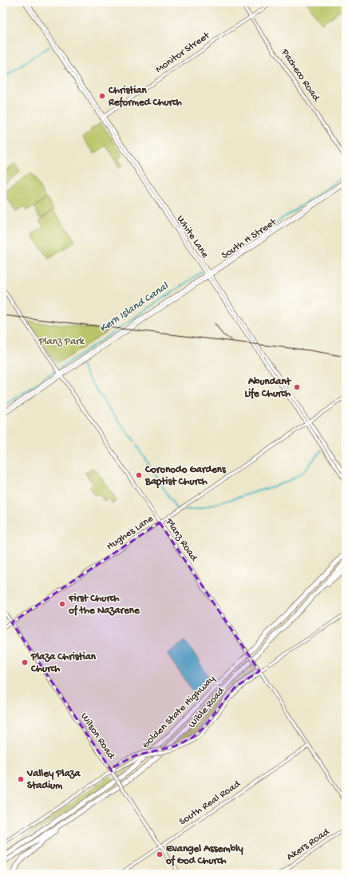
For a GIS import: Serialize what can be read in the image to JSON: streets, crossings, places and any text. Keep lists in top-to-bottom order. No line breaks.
{"streets":{"highway":["Golden State Highway"],"street":["Monitor Street","Pacheco Road","White Lane","South H Street","Hughes Lane","Planz Road","Wible Road","Wilson Road","South Real Road","Akers Road"]},"crossings":[["Monitor Street","Pacheco Road"],["Monitor Street","White Lane"],["White Lane","South H Street"],["White Lane","Hughes Lane"],["South H Street","Planz Road"],["Hughes Lane","Planz Road"],["Hughes Lane","Wilson Road"],["Planz Road","Wible Road"],["Planz Road","South Real Road"],["Wible Road","Wilson Road"],["Wilson Road","South Real Road"]],"water":["Kern Island Canal"],"parks":["Planz Park"],"places":["Christian Reformed Church","Abundant Life Church","Coronodo Gardens Baptist Church","First Church of the Nazarene","Plaza Christian Church","Valley Plaza Stadium","Evangel Assembly of God Church"]}
